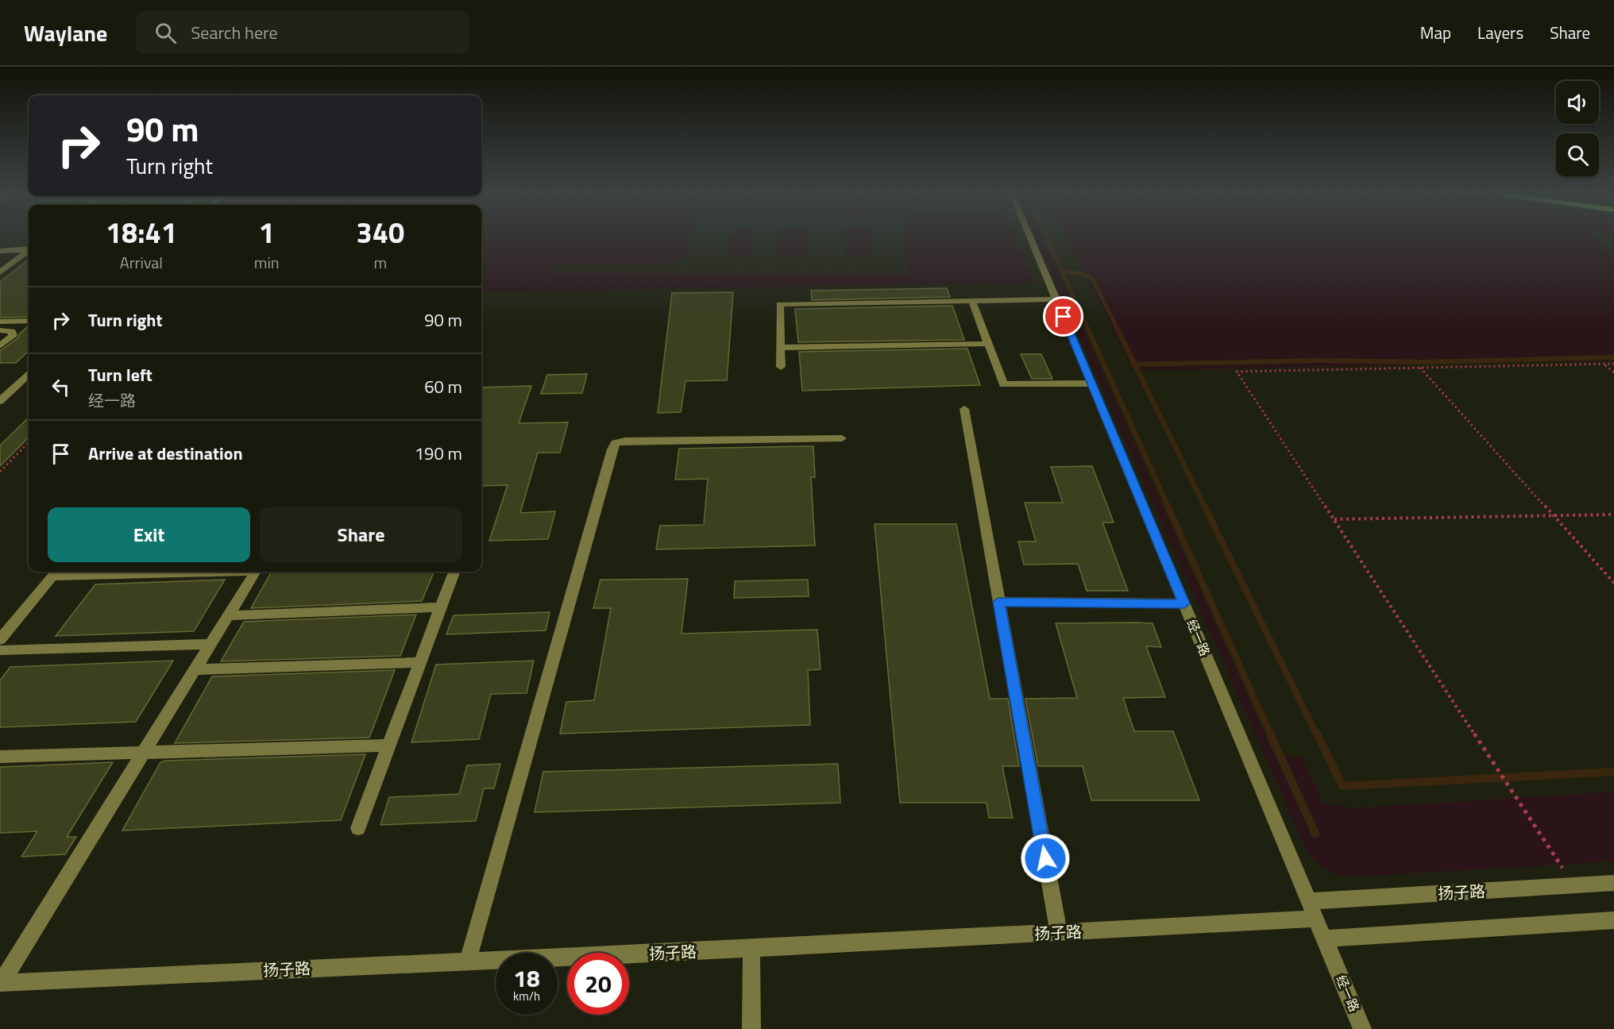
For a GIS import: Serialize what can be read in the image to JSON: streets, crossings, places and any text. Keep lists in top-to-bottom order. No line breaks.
{"streets":{"street":["经一路","扬子路"]},"crossings":[["经一路","扬子路"]],"page":{"header":"Waylane","search":"Search here","nav":["Map","Layers","Share"],"turn":["90 m","Turn right"],"eta":["18:41","Arrival","1","min","340","m"],"list":[{"name":"Turn right","value":"90 m"},{"name":"Turn left","note":"经一路","value":"60 m"},{"name":"Arrive at destination","value":"190 m"}],"buttons":["Exit","Share"],"speed":"18 km/h","limit":"20"}}
